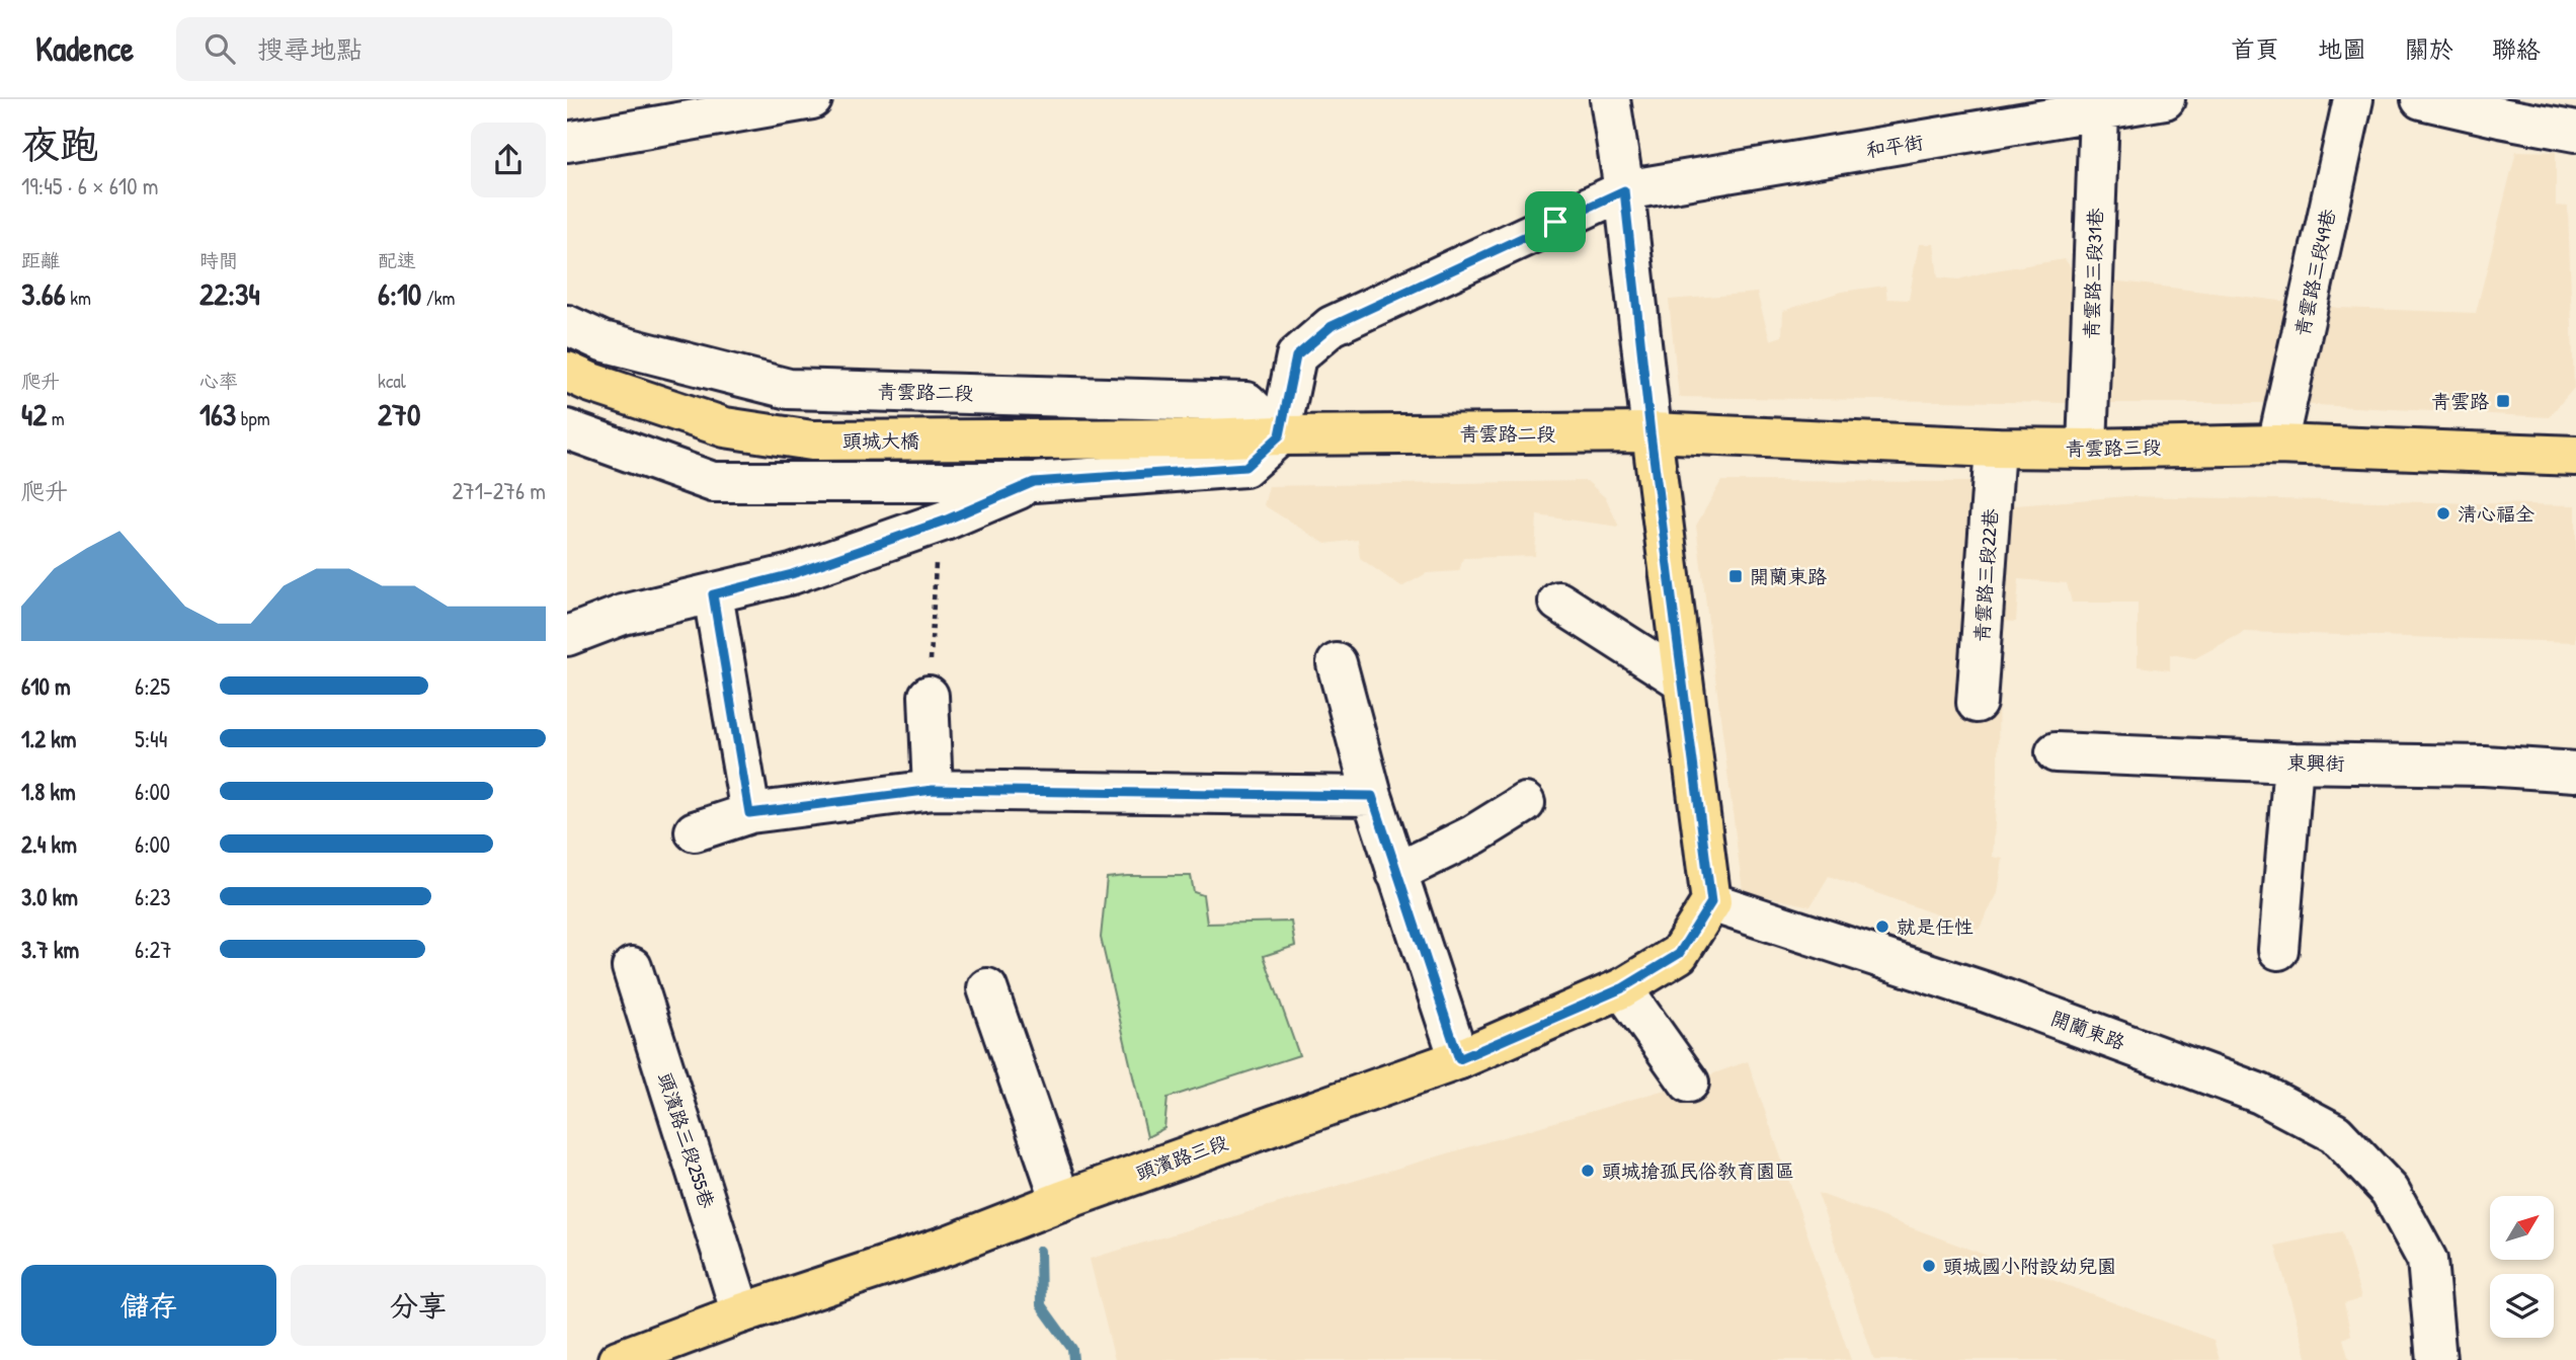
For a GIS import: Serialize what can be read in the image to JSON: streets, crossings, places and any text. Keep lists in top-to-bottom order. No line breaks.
{"streets":{"main road":["青雲路二段","頭城大橋","青雲路三段","頭濱路三段"],"street":["和平街","青雲路三段49巷","青雲路三段31巷","青雲路三段22巷","東興街","開蘭東路","頭濱路三段255巷"]},"crossings":[["和平街","青雲路三段31巷"],["和平街","青雲路二段"],["青雲路三段49巷","青雲路三段"],["青雲路三段31巷","青雲路三段"],["青雲路二段","頭城大橋"],["青雲路二段","青雲路三段"],["青雲路三段","青雲路三段22巷"],["開蘭東路","頭濱路三段"],["頭濱路三段255巷","頭濱路三段"]],"places":{"transit":["青雲路","開蘭東路"],"other":["清心福全","就是任性","頭城搶孤民俗教育園區","頭城國小附設幼兒園"]},"north":"top right","page":{"header":"Kadence","search":"搜尋地點","nav":["首頁","地圖","關於","聯絡"],"heading":["夜跑","19:45 · 6 × 610 m"],"stats":[["距離","3.66 km"],["時間","22:34"],["配速","6:10 /km"],["爬升","42 m"],["心率","163 bpm"],["kcal","270"]],"chart":["爬升","271–276 m"],"list":[{"name":"610 m","note":"6:25"},{"name":"1.2 km","note":"5:44"},{"name":"1.8 km","note":"6:00"},{"name":"2.4 km","note":"6:00"},{"name":"3.0 km","note":"6:23"},{"name":"3.7 km","note":"6:27"}],"buttons":["儲存","分享"]}}
